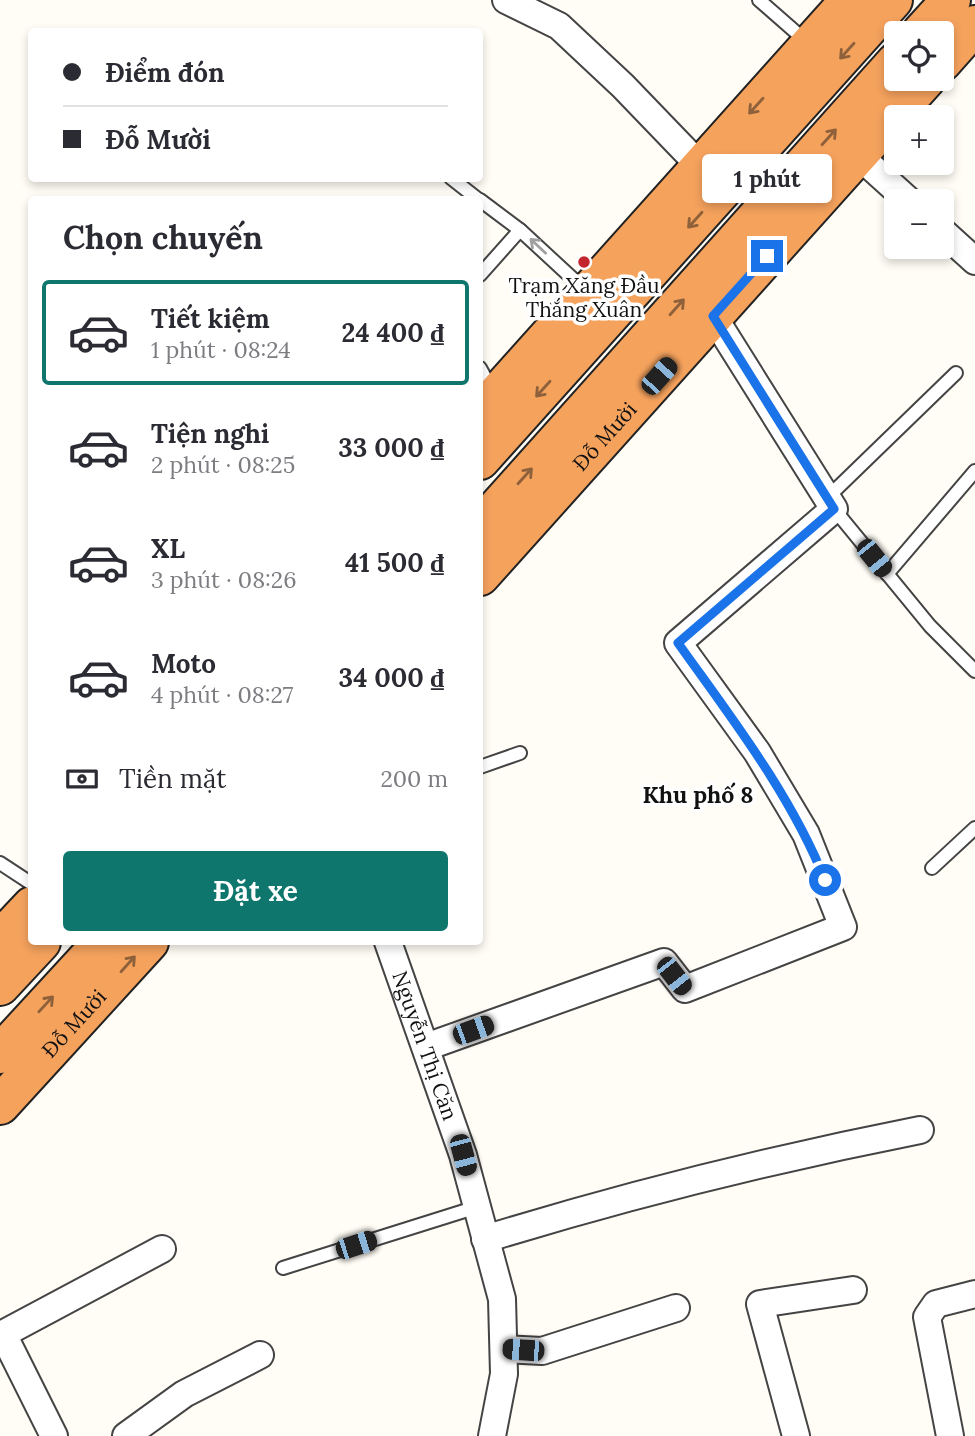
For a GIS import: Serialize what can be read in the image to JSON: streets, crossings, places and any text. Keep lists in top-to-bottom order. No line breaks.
{"streets":{"highway":["Đỗ Mười"],"street":["Nguyễn Thị Căn"]},"districts":["Khu phố 8"],"places":["Trạm Xăng Đầu Thắng Xuân"],"page":{"map_buttons":["+","−"],"banner":["Điểm đón","Đỗ Mười"],"bubble":"1 phút","heading":"Chọn chuyến","list":[{"name":"Tiết kiệm","note":"1 phút · 08:24","value":"24 400 ₫"},{"name":"Tiện nghi","note":"2 phút · 08:25","value":"33 000 ₫"},{"name":"XL","note":"3 phút · 08:26","value":"41 500 ₫"},{"name":"Moto","note":"4 phút · 08:27","value":"34 000 ₫"}],"pay":["Tiền mặt","200 m"],"buttons":"Đặt xe"}}
